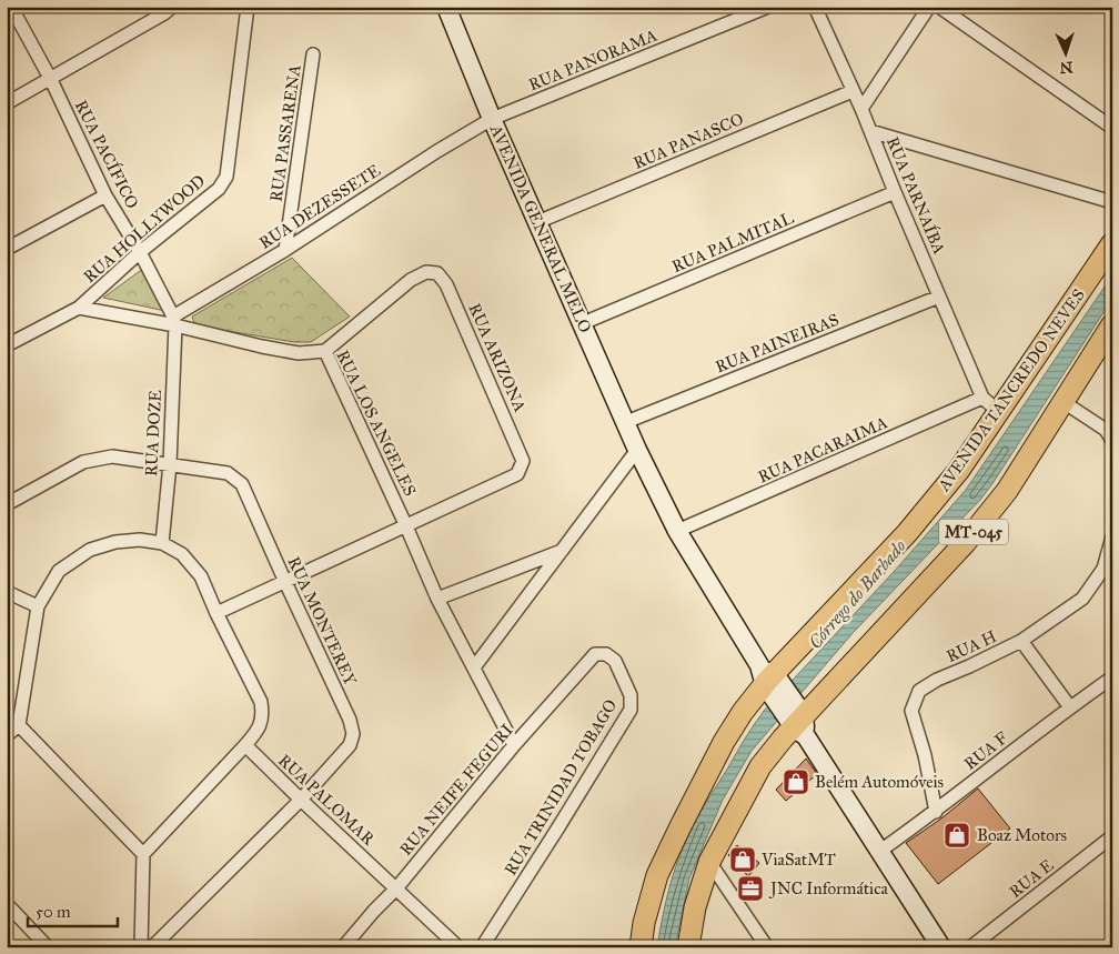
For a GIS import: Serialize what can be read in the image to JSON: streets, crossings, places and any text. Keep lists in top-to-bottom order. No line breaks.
{"streets":{"main road":["AVENIDA GENERAL MELO","AVENIDA TANCREDO NEVES","MT-045"],"street":["RUA PANORAMA","RUA PASSARENA","RUA PANASCO","RUA PACÍFICO","RUA PARNAÍBA","RUA DEZESSETE","RUA HOLLYWOOD","RUA PALMITAL","RUA PAINEIRAS","RUA ARIZONA","RUA LOS ANGELES","RUA DOZE","RUA PACARAIMA","RUA MONTEREY","RUA H","RUA F","RUA TRINIDAD TOBAGO","RUA NEIFE FEGURI","RUA PALOMAR","RUA E"]},"crossings":[["RUA PANORAMA","RUA DEZESSETE"],["RUA PANORAMA","AVENIDA GENERAL MELO"],["RUA PASSARENA","RUA DEZESSETE"],["RUA PANASCO","RUA PARNAÍBA"],["RUA PANASCO","AVENIDA GENERAL MELO"],["RUA PACÍFICO","RUA DEZESSETE"],["RUA PACÍFICO","RUA HOLLYWOOD"],["RUA PACÍFICO","RUA LOS ANGELES"],["RUA PACÍFICO","RUA DOZE"],["RUA PARNAÍBA","RUA PALMITAL"],["RUA PARNAÍBA","RUA PAINEIRAS"],["RUA PARNAÍBA","RUA PACARAIMA"],["RUA DEZESSETE","AVENIDA GENERAL MELO"],["RUA DEZESSETE","RUA LOS ANGELES"],["RUA DEZESSETE","RUA DOZE"],["RUA HOLLYWOOD","RUA LOS ANGELES"],["AVENIDA GENERAL MELO","RUA PALMITAL"],["AVENIDA GENERAL MELO","RUA PAINEIRAS"],["AVENIDA GENERAL MELO","AVENIDA TANCREDO NEVES"],["AVENIDA GENERAL MELO","RUA PACARAIMA"],["AVENIDA GENERAL MELO","MT-045"],["RUA ARIZONA","RUA LOS ANGELES"],["RUA LOS ANGELES","RUA DOZE"],["RUA LOS ANGELES","RUA NEIFE FEGURI"],["RUA DOZE","RUA MONTEREY"],["RUA MONTEREY","RUA PALOMAR"],["RUA H","RUA F"],["RUA TRINIDAD TOBAGO","RUA NEIFE FEGURI"],["RUA NEIFE FEGURI","RUA PALOMAR"]],"water":["Córrego do Barbado"],"places":{"shop":["Belém Automóveis","Boaz Motors","ViaSatMT"],"office":["JNC Informática"]},"scale_bar":"50 m","north":"bottom"}
